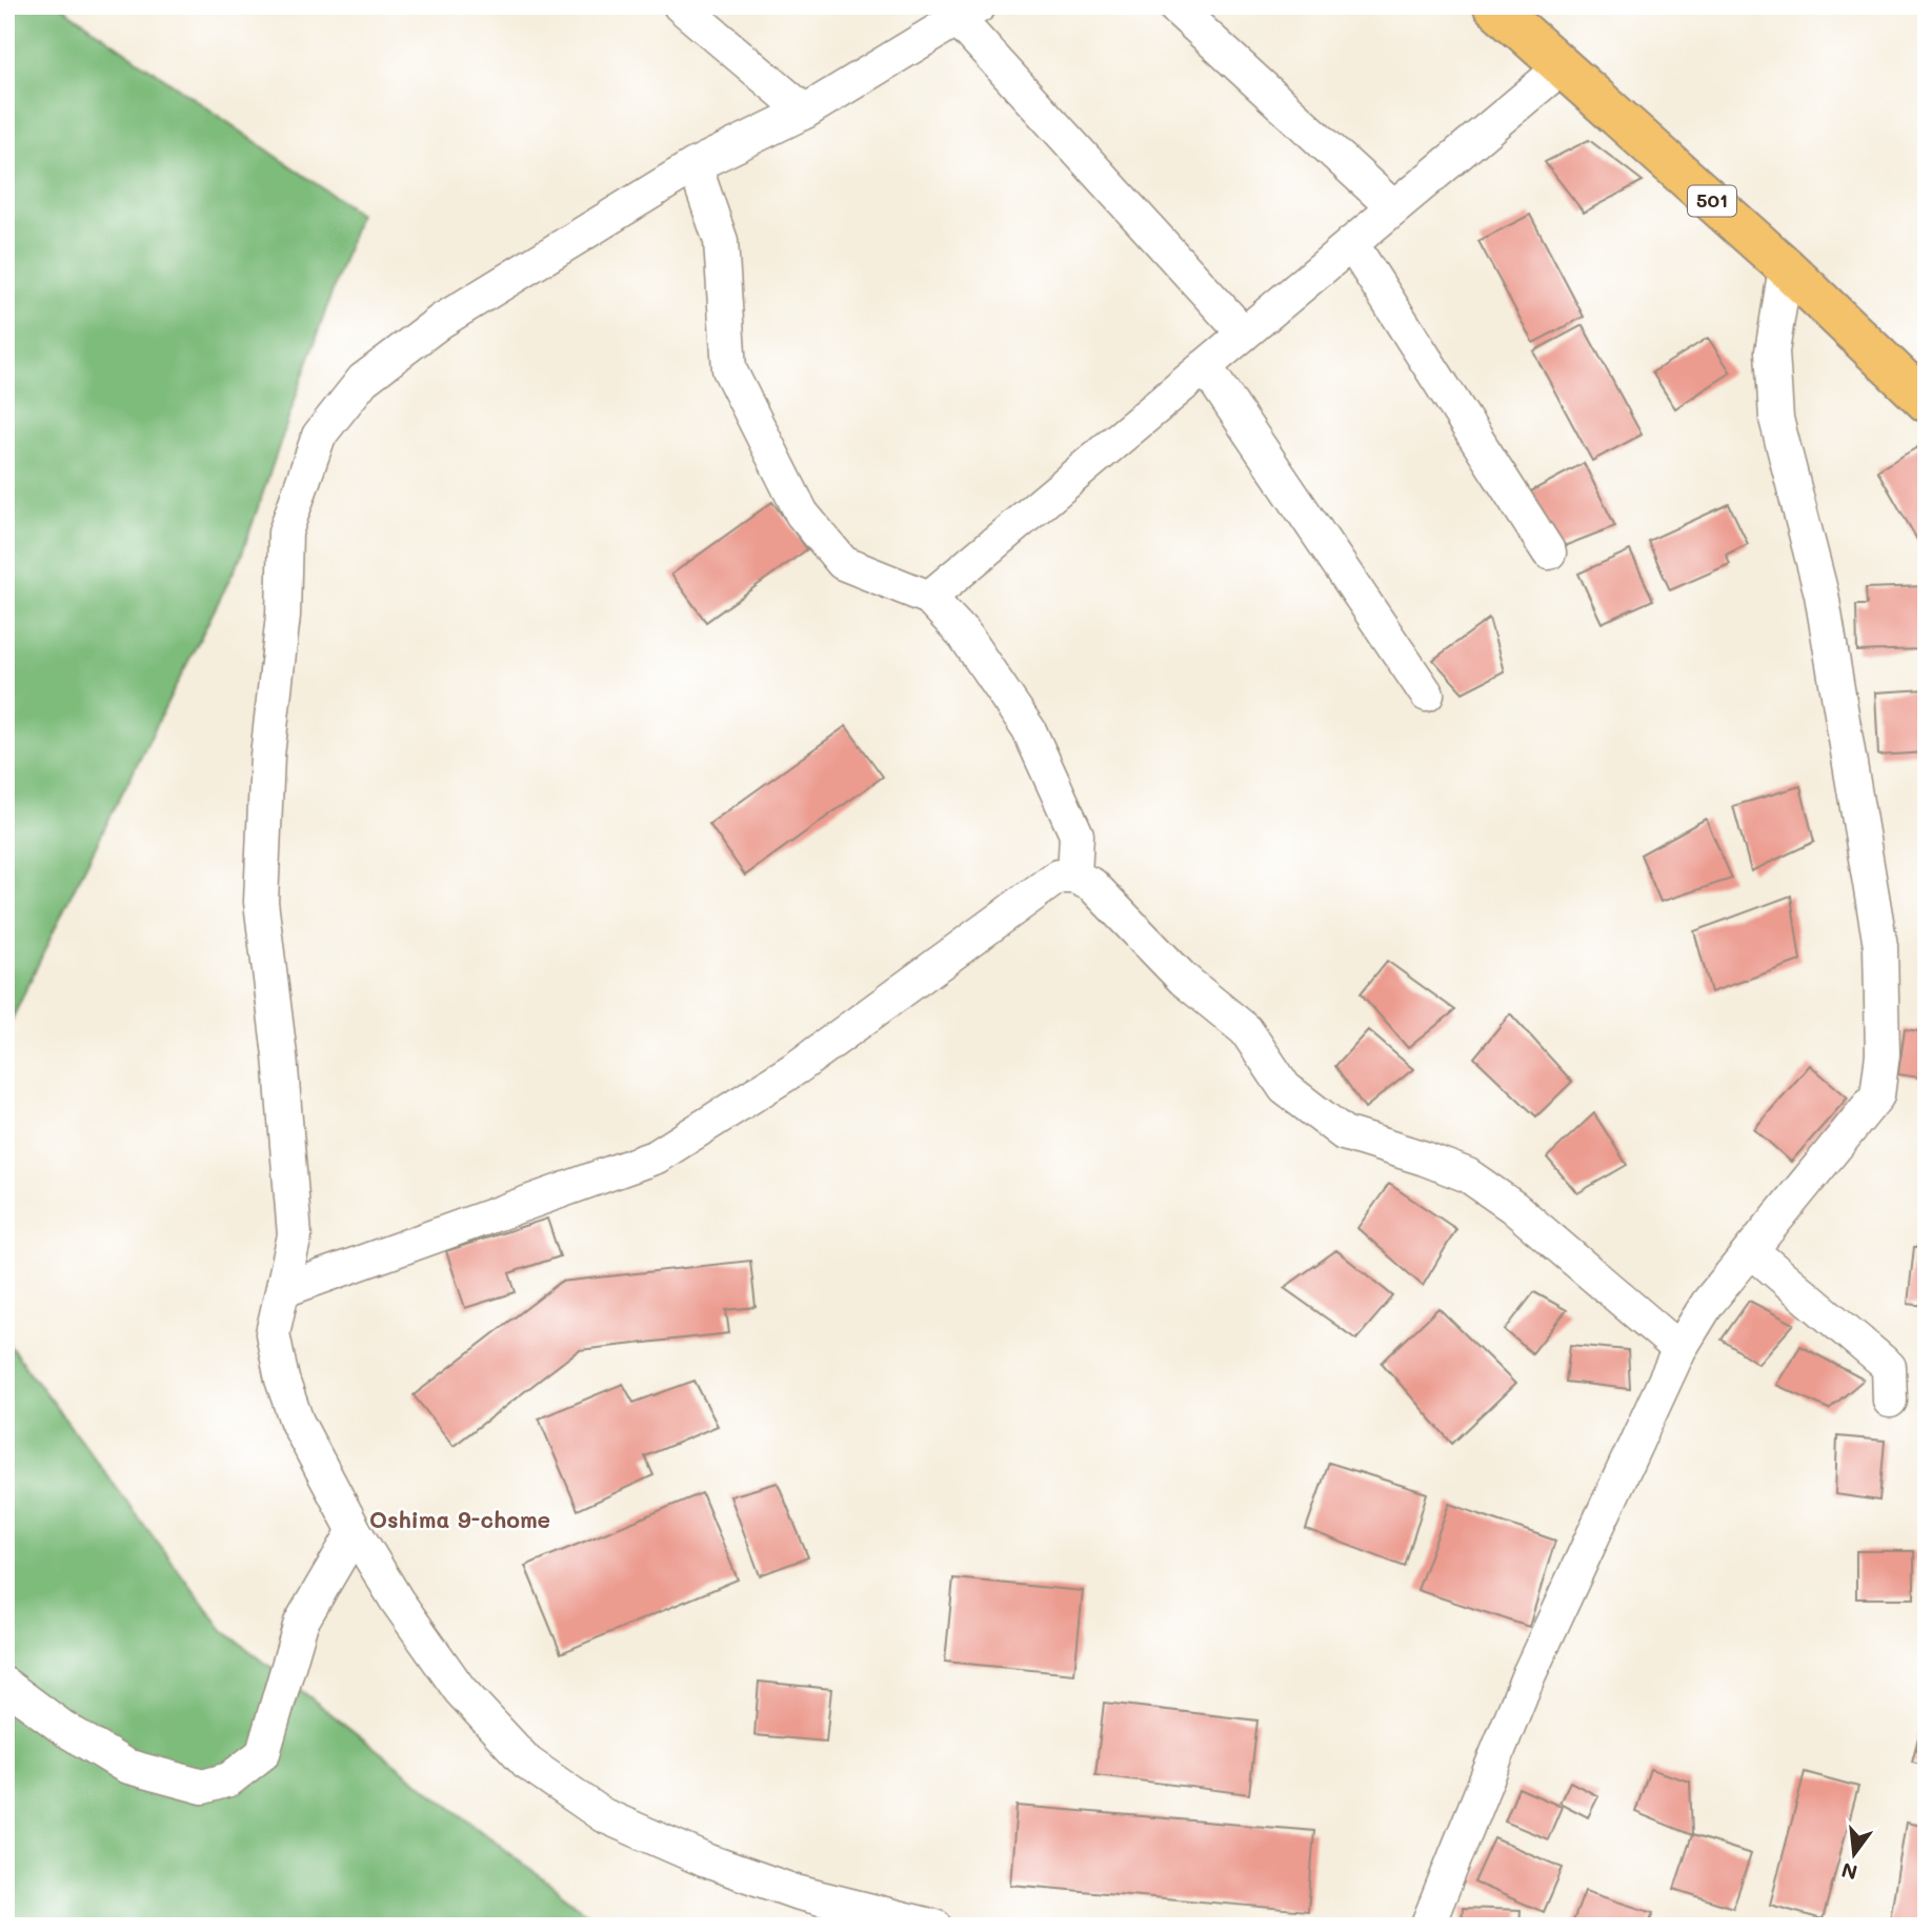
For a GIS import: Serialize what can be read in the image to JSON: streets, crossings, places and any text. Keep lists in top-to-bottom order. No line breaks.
{"streets":{"highway":["501"]},"districts":["Oshima 9-chome"],"north":"bottom"}
